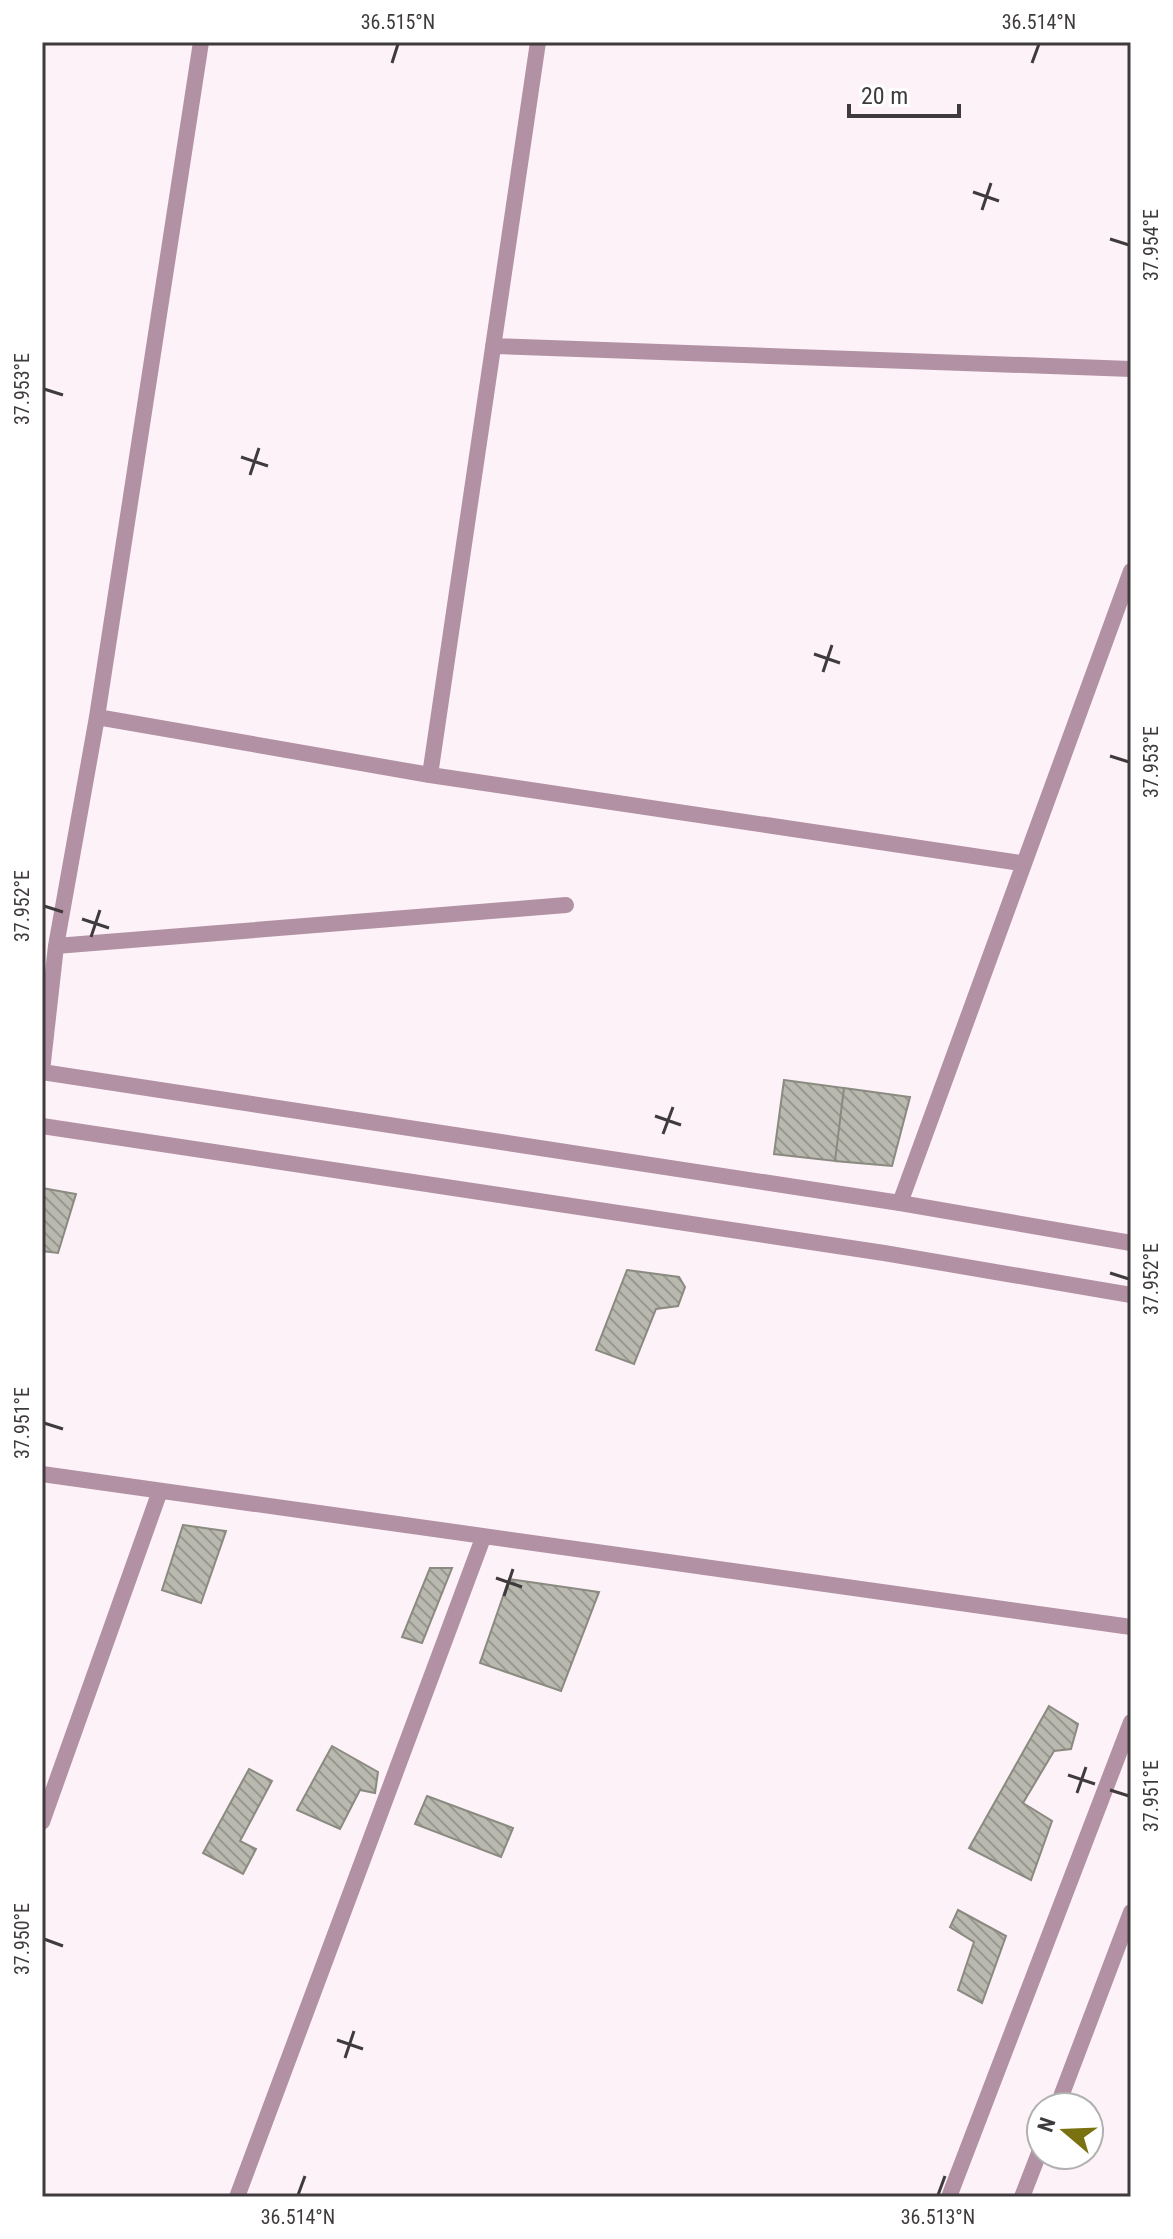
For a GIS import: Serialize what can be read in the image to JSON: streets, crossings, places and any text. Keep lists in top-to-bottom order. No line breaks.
{"scale_bar":"20 m","north":"left","coordinates":["36.515°N","36.514°N","37.954°E","37.953°E","37.952°E","37.951°E","37.950°E","36.513°N"]}
